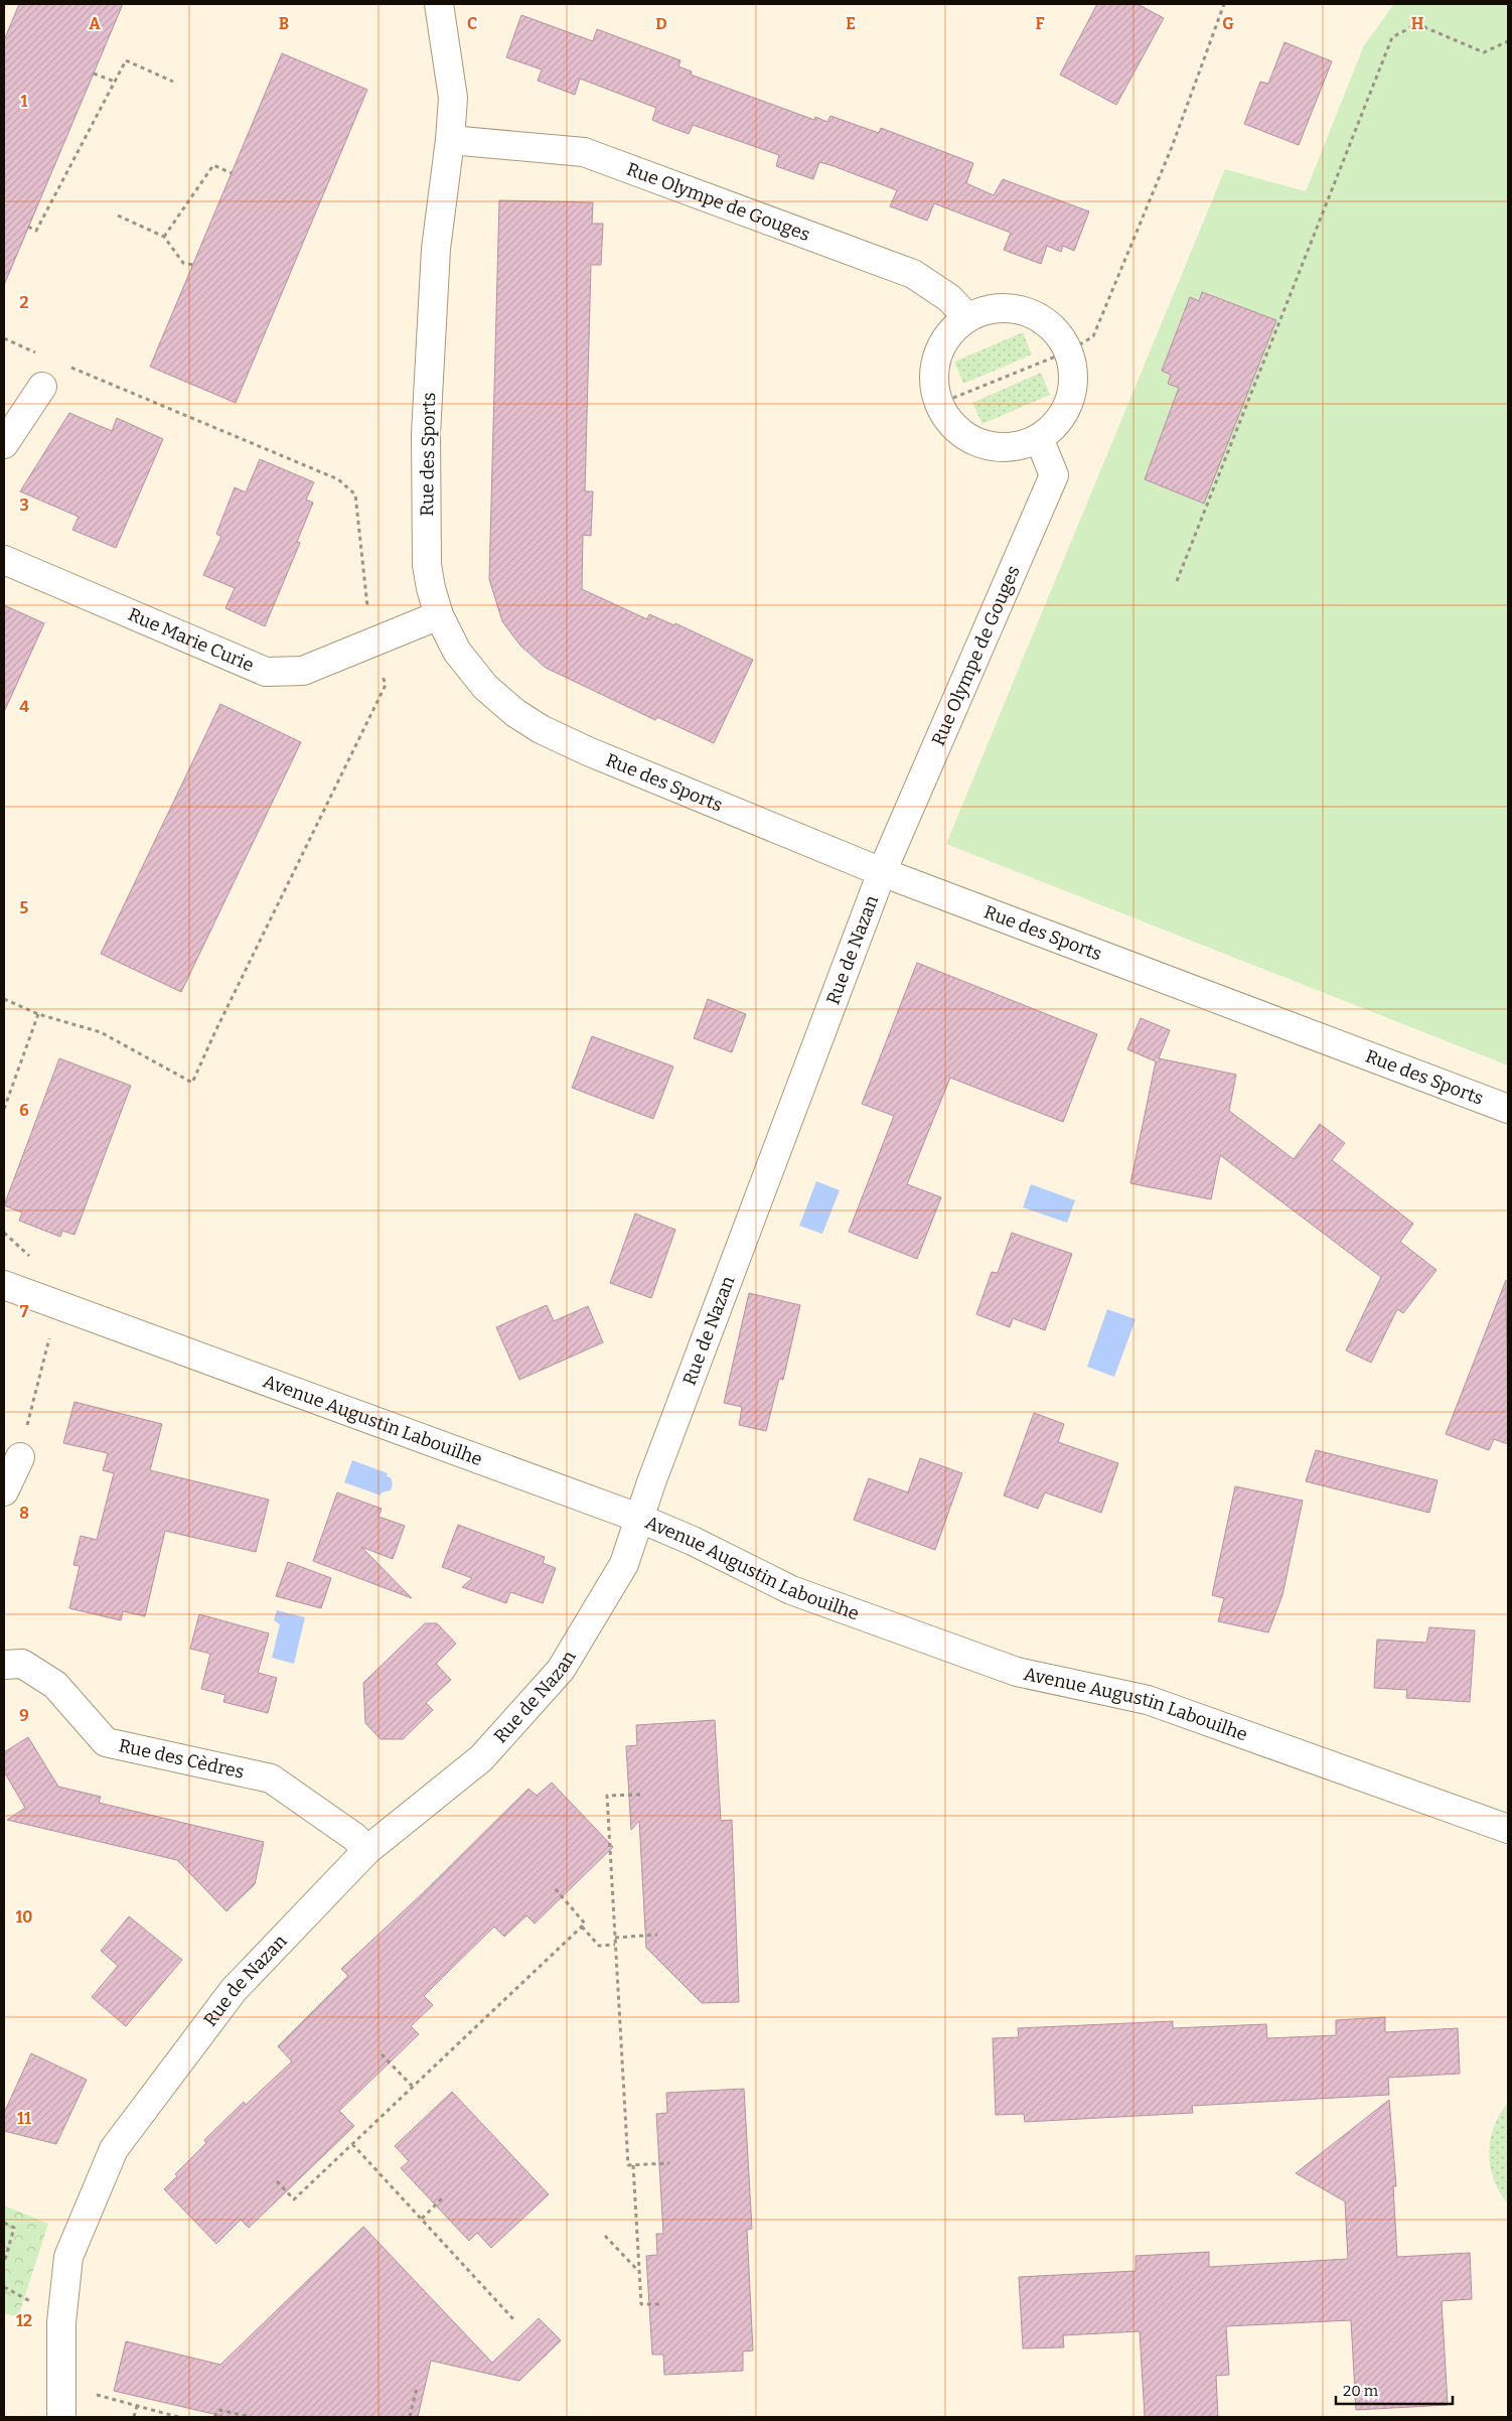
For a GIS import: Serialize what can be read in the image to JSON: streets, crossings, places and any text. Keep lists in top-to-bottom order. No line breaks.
{"streets":{"street":["Rue Olympe de Gouges","Rue des Sports","Rue Marie Curie","Rue de Nazan","Avenue Augustin Labouilhe","Rue des Cèdres"]},"crossings":[["Rue Olympe de Gouges","Rue des Sports"],["Rue Olympe de Gouges","Rue de Nazan"],["Rue des Sports","Rue Marie Curie"],["Rue des Sports","Rue de Nazan"],["Rue de Nazan","Avenue Augustin Labouilhe"],["Rue de Nazan","Rue des Cèdres"]],"scale_bar":"20 m","grid":{"columns":["A","B","C","D","E","F","G","H"],"rows":["1","2","3","4","5","6","7","8","9","10","11","12"]}}
